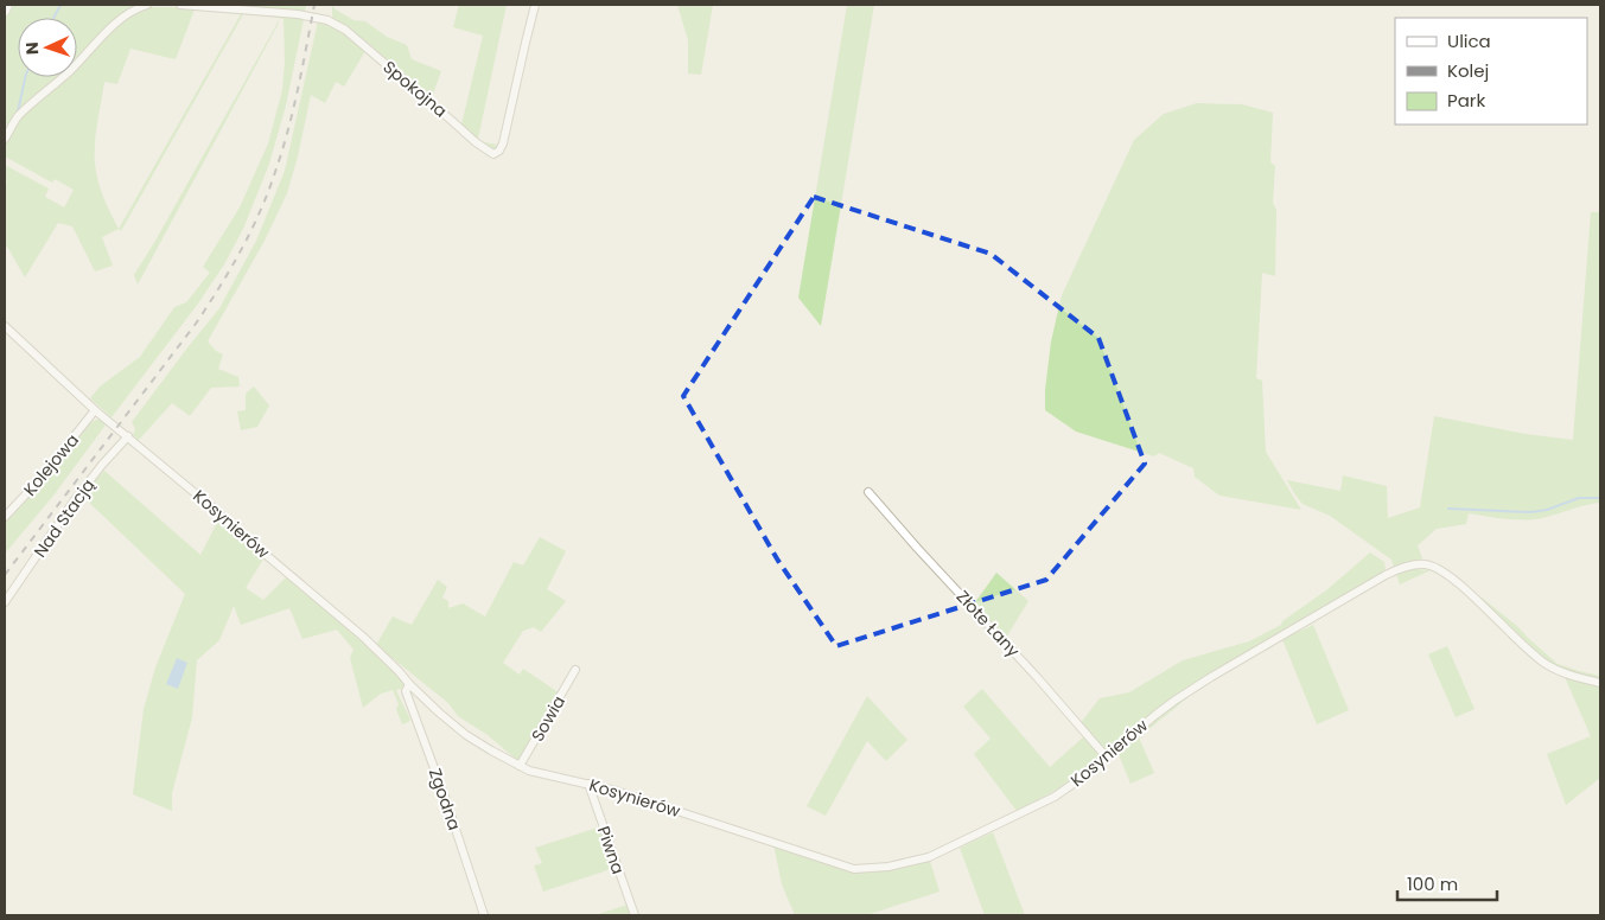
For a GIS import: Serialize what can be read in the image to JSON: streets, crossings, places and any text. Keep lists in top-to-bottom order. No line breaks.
{"streets":{"street":["Spokojna","Kolejowa","Nad Stacją","Kosynierów","Złote Łany","Sowia","Zgodna","Piwna"]},"crossings":[["Kolejowa","Kosynierów"],["Nad Stacją","Kosynierów"],["Kosynierów","Złote Łany"],["Kosynierów","Sowia"],["Kosynierów","Zgodna"],["Kosynierów","Piwna"]],"legend":["Ulica","Kolej","Park"],"scale_bar":"100 m","north":"left"}
